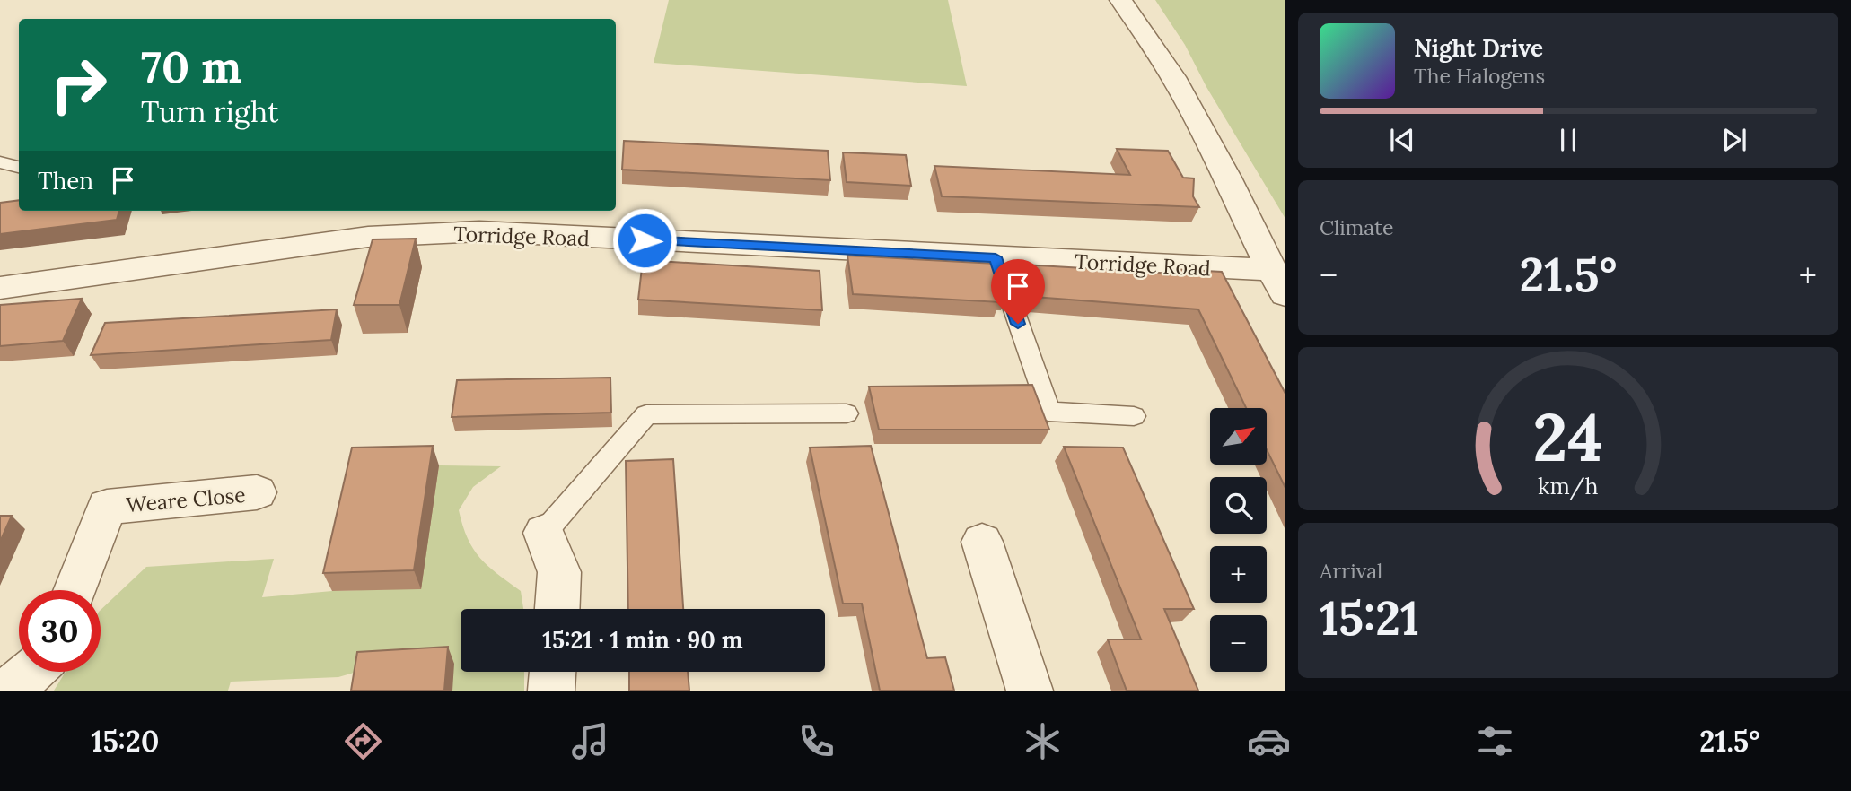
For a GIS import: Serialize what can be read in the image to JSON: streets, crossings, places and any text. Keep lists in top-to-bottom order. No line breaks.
{"streets":{"street":["Torridge Road","Weare Close"]},"north":"top right","page":{"turn":["70 m","Turn right"],"song":["Night Drive","The Halogens"],"then":"Then","tile":["Climate",["Arrival","15:21"]],"heat":["−","21.5°","+"],"map_buttons":["+","−"],"limit":"30","trip":"15:21 · 1 min · 90 m","tabs":["15:20","21.5°"],"gauge":["24","km/h"]}}
